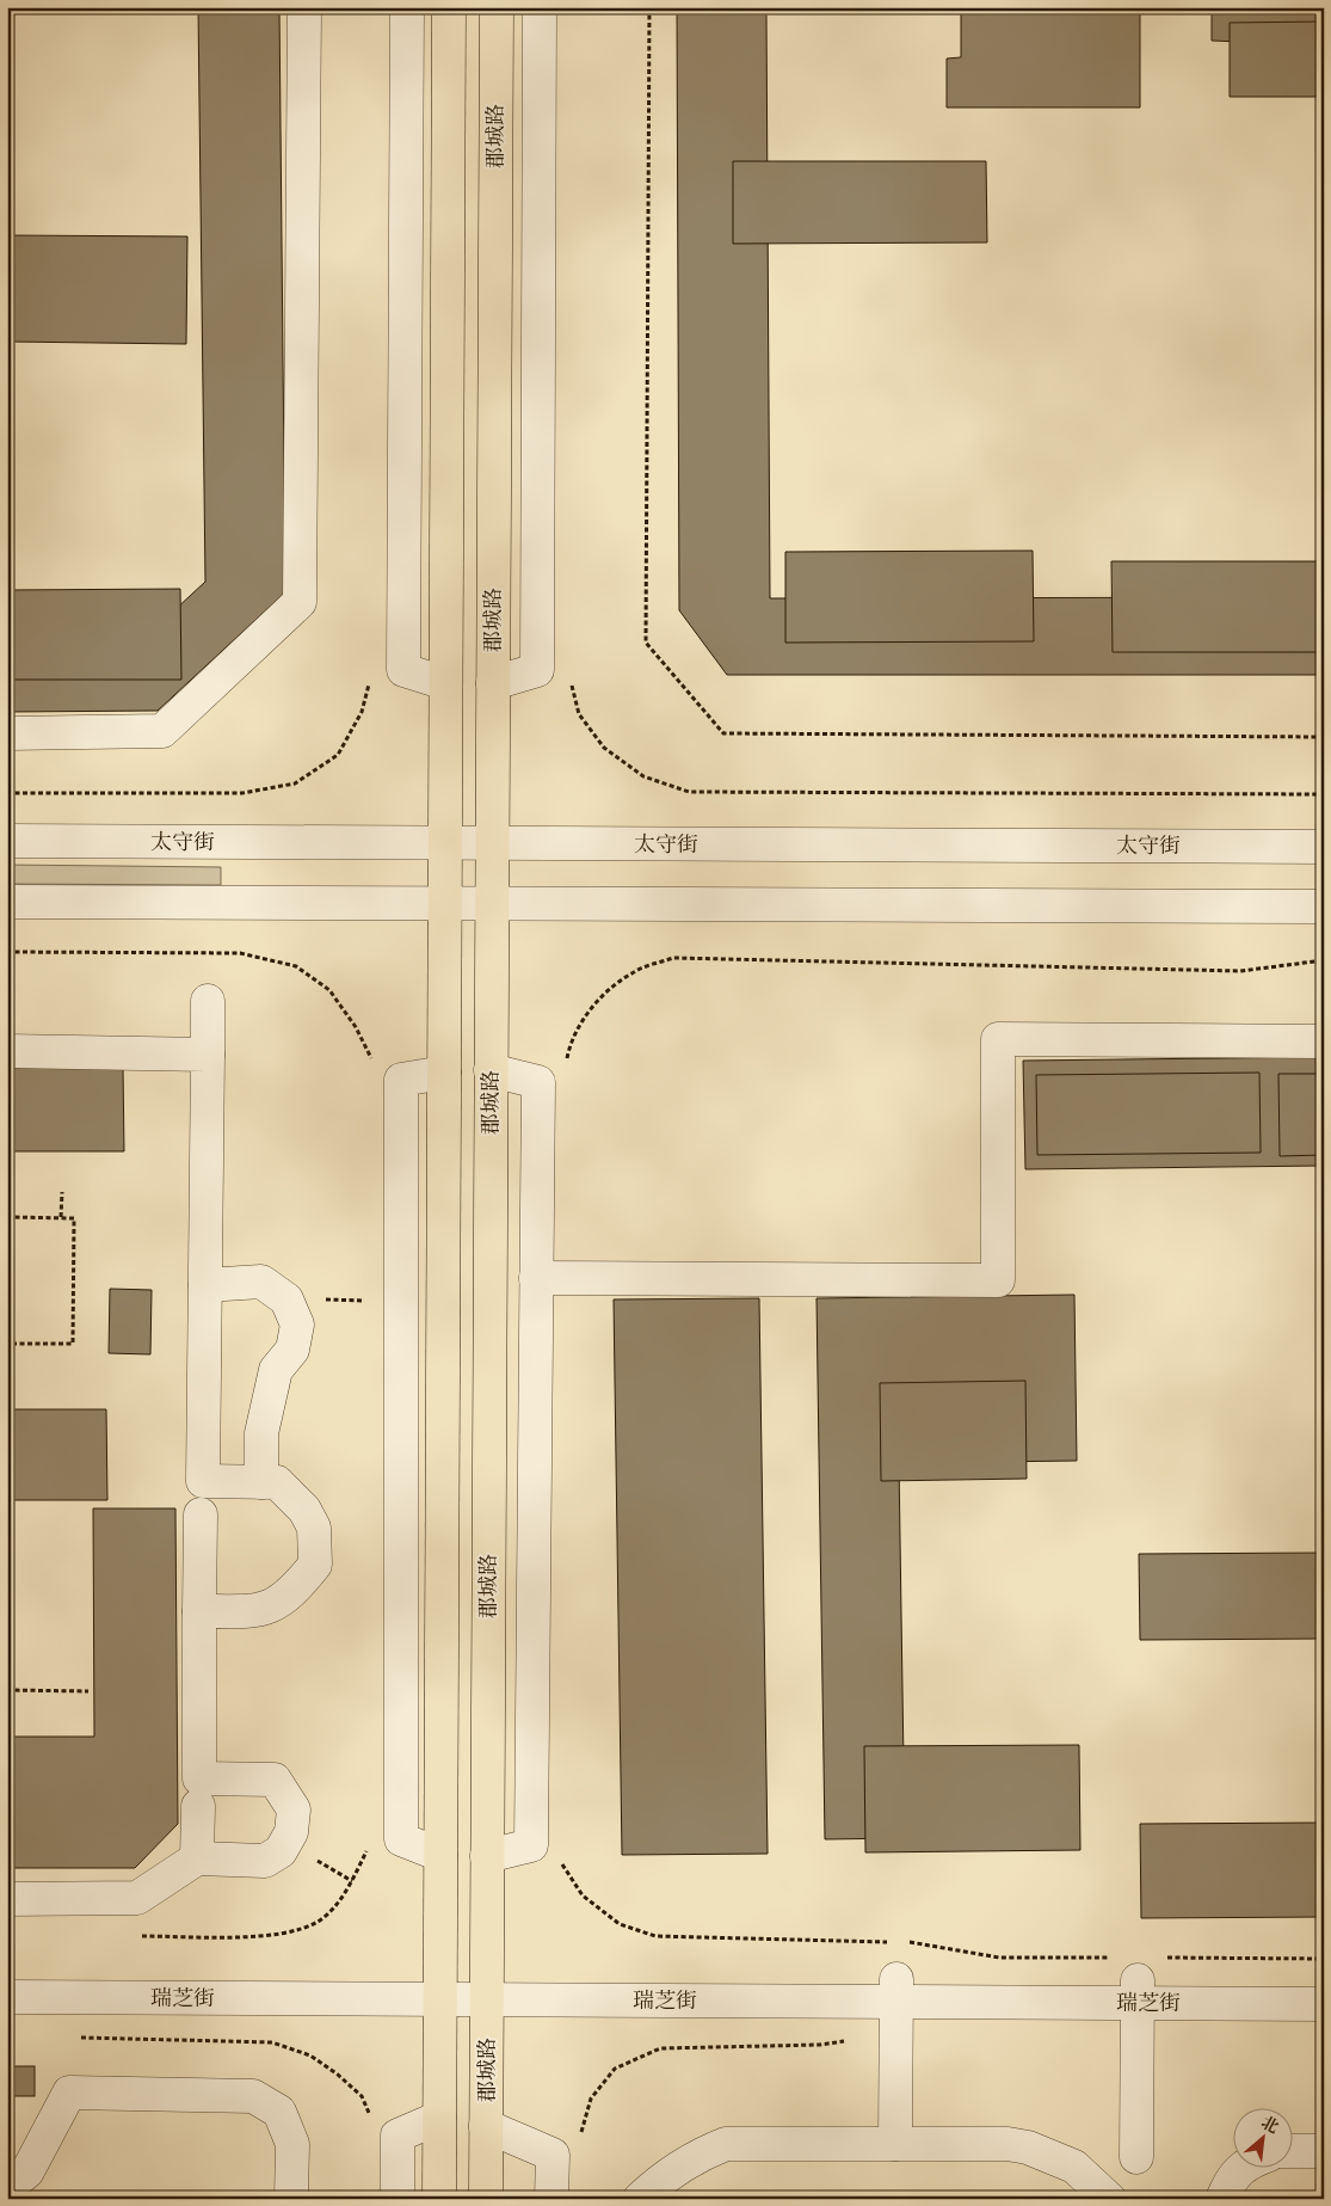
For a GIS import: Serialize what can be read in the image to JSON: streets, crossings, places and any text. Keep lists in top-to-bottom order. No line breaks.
{"streets":{"main road":["郡城路"],"street":["太守街","瑞芝街"]},"crossings":[["郡城路","太守街"],["郡城路","瑞芝街"]],"north":"top right"}
